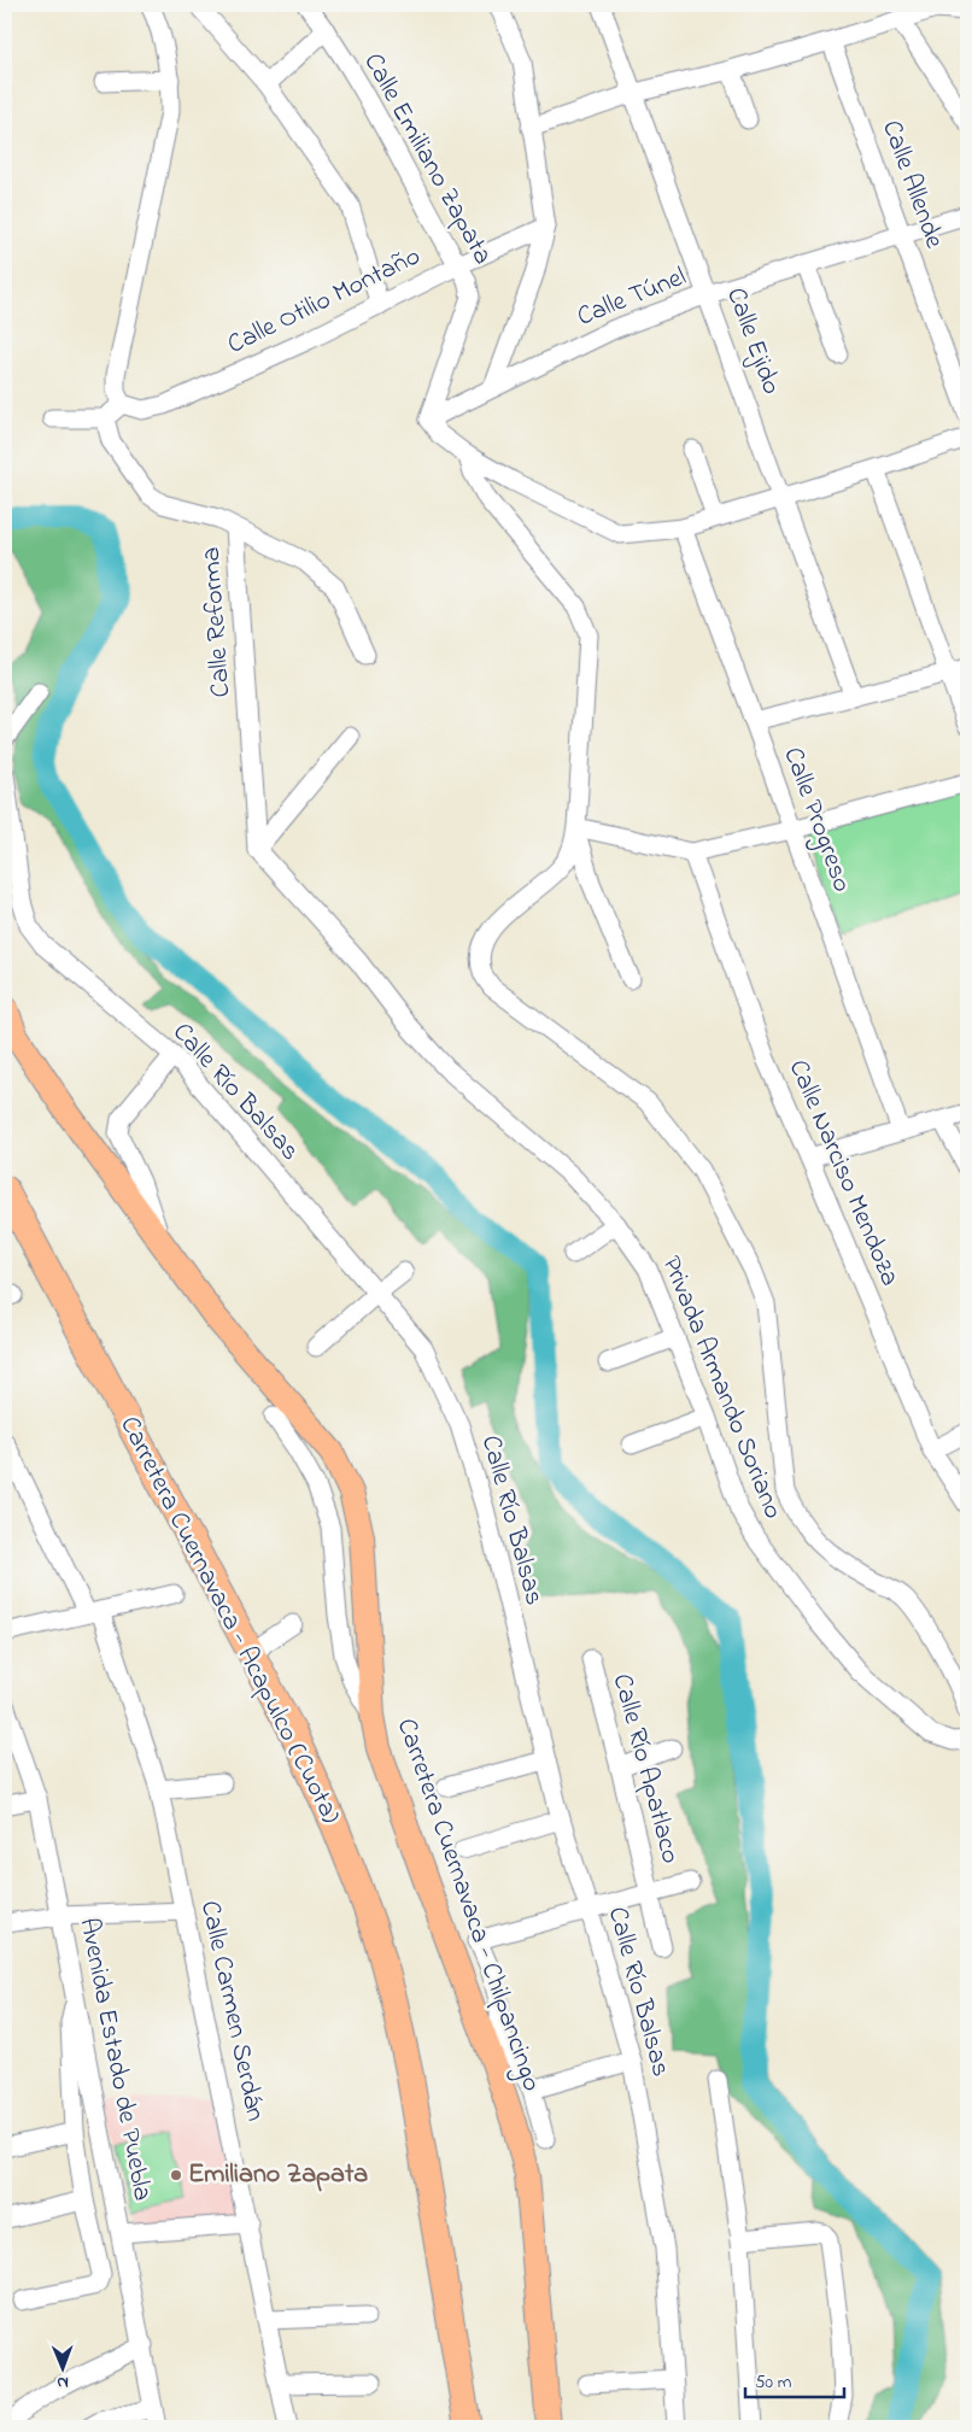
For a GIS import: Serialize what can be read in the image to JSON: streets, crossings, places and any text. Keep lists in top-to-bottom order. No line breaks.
{"streets":{"highway":["Carretera Cuernavaca - Acapulco (Cuota)"],"main road":["Carretera Cuernavaca - Chilpancingo"],"street":["Calle Emiliano Zapata","Calle Allende","Calle Túnel","Calle Otilio Montaño","Calle Ejido","Calle Reforma","Calle Progreso","Calle Río Balsas","Calle Narciso Mendoza","Privada Armando Soriano","Calle Río Apatlaco","Calle Carmen Serdán","Avenida Estado de Puebla"]},"crossings":[["Calle Emiliano Zapata","Calle Túnel"],["Calle Emiliano Zapata","Calle Otilio Montaño"],["Calle Allende","Calle Túnel"],["Calle Túnel","Calle Ejido"],["Calle Reforma","Privada Armando Soriano"]],"places":["Emiliano Zapata"],"scale_bar":"50 m","north":"bottom"}
